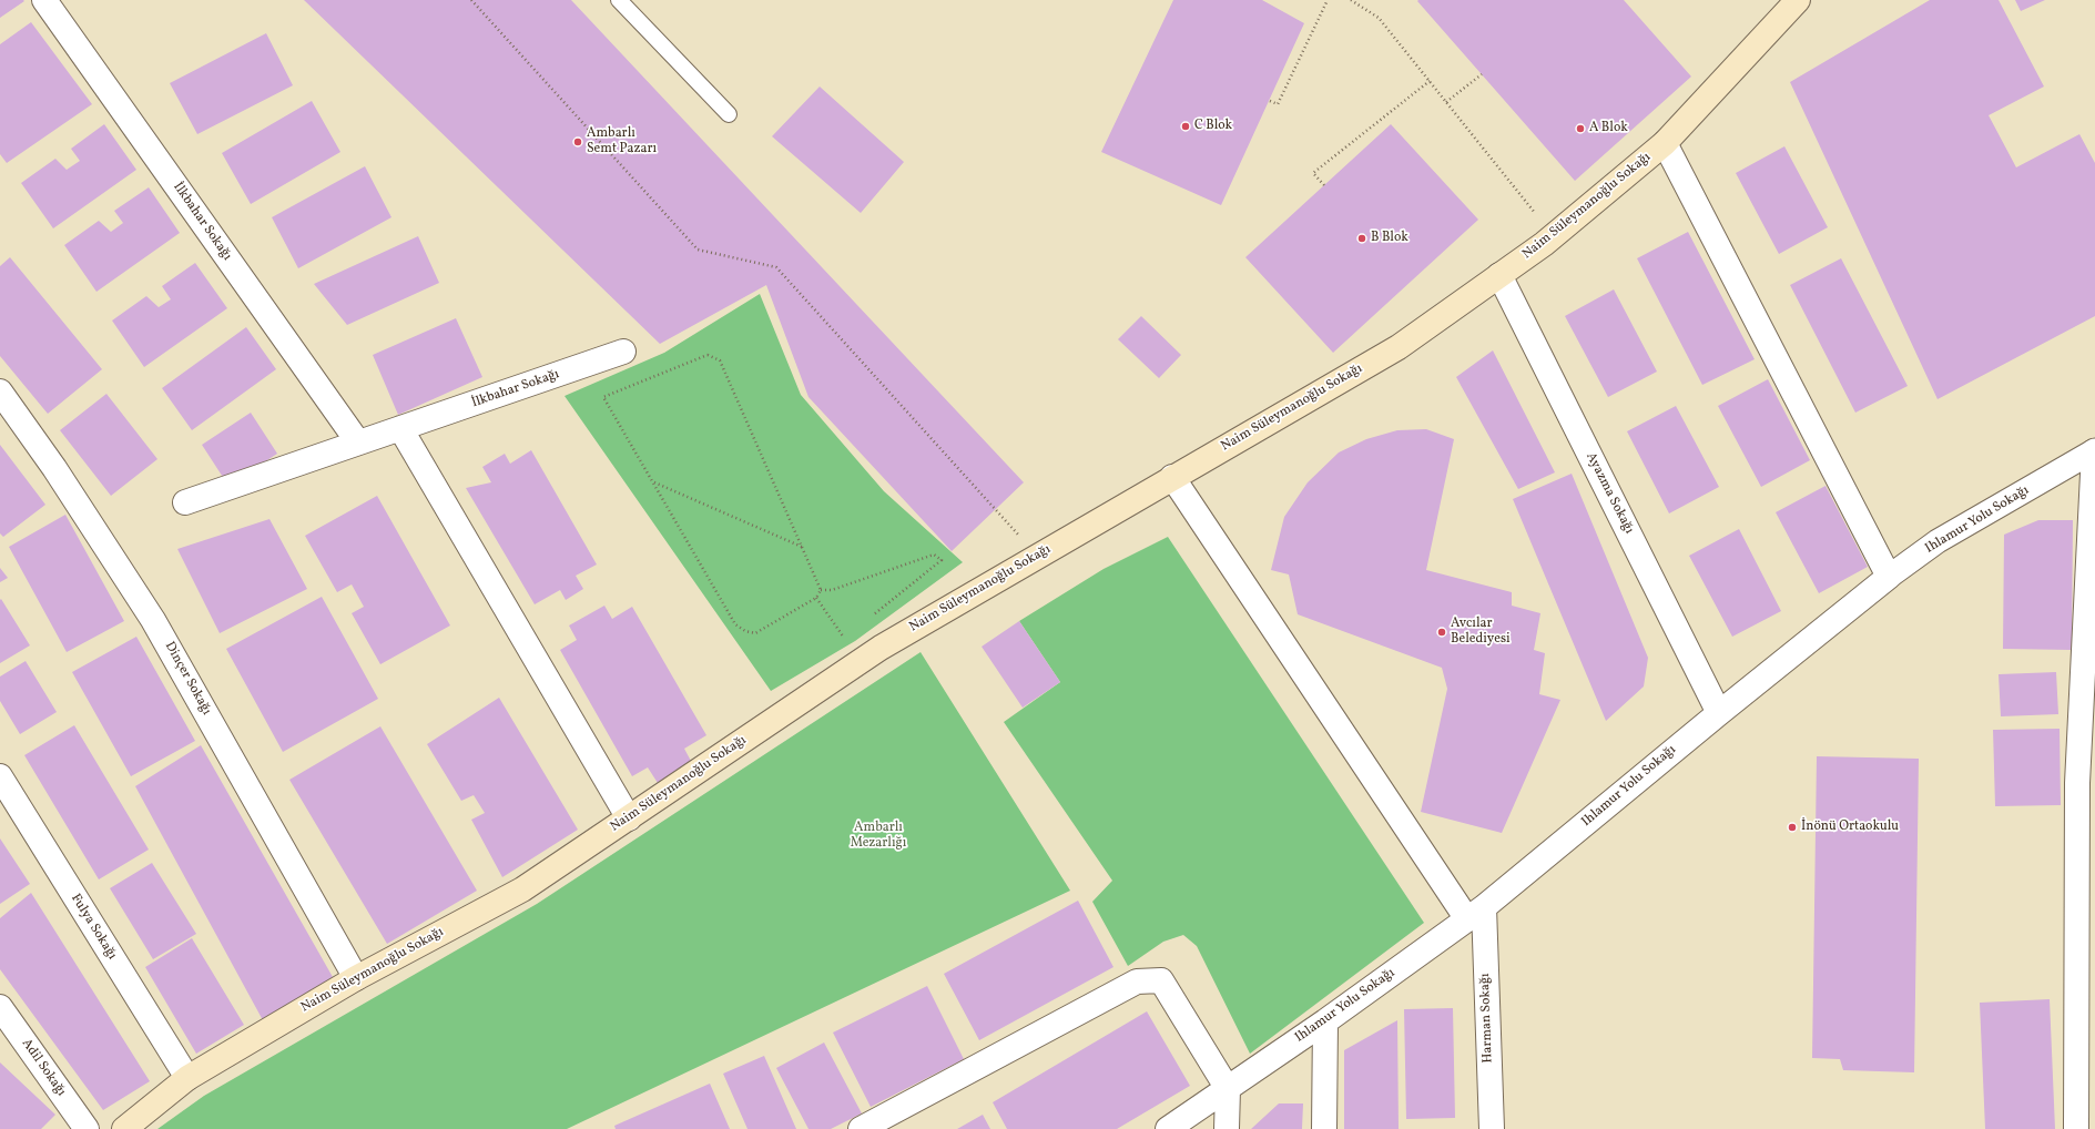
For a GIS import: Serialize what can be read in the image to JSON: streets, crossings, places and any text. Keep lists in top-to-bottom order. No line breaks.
{"streets":{"main road":["Naim Süleymanoğlu Sokağı"],"street":["İlkbahar Sokağı","Ayazma Sokağı","Ihlamur Yolu Sokağı","Dinçer Sokağı","Fulya Sokağı","Harman Sokağı","Adil Sokağı"]},"crossings":[["Naim Süleymanoğlu Sokağı","Ayazma Sokağı"],["Naim Süleymanoğlu Sokağı","Dinçer Sokağı"],["Naim Süleymanoğlu Sokağı","Fulya Sokağı"],["Ayazma Sokağı","Ihlamur Yolu Sokağı"],["Ihlamur Yolu Sokağı","Harman Sokağı"]],"parks":["Ambarlı Mezarlığı"],"places":["C Blok","A Blok","Ambarlı Semt Pazarı","B Blok","Avcılar Belediyesi","İnönü Ortaokulu"]}
